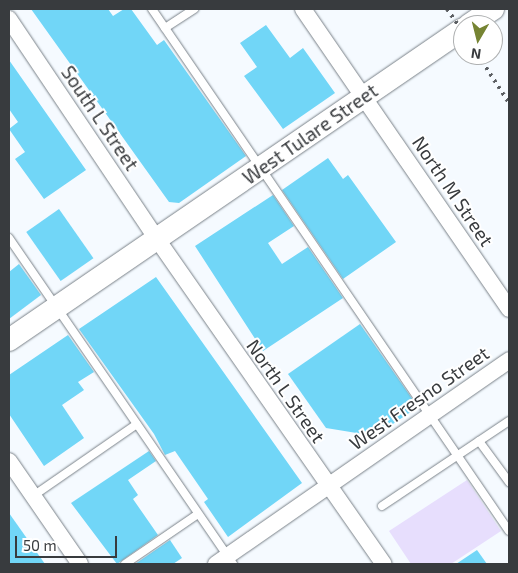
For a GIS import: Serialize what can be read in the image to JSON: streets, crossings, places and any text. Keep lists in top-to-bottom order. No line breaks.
{"streets":{"street":["South L Street","West Tulare Street","North M Street","North L Street","West Fresno Street"]},"crossings":[["South L Street","West Tulare Street"],["South L Street","North L Street"],["West Tulare Street","North M Street"],["West Tulare Street","North L Street"],["North L Street","West Fresno Street"]],"scale_bar":"50 m","north":"bottom"}
